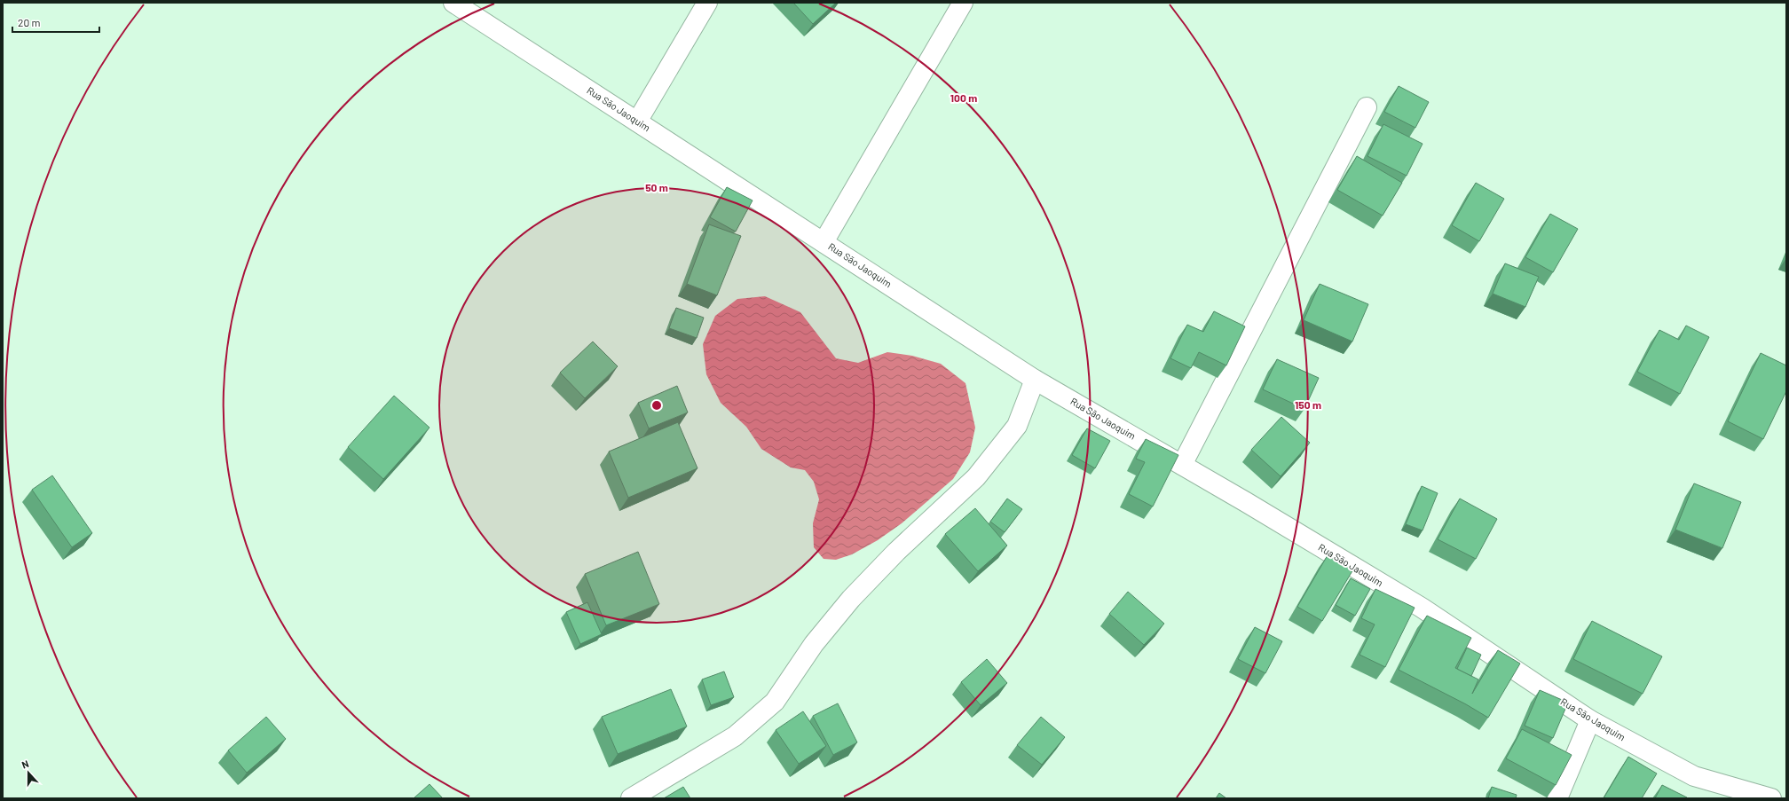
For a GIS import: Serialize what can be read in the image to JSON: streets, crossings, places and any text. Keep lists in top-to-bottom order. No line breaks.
{"streets":{"street":["Rua São Jaoquim"]},"scale_bar":"20 m","north":"top","rings":["100 m","50 m","150 m"]}
